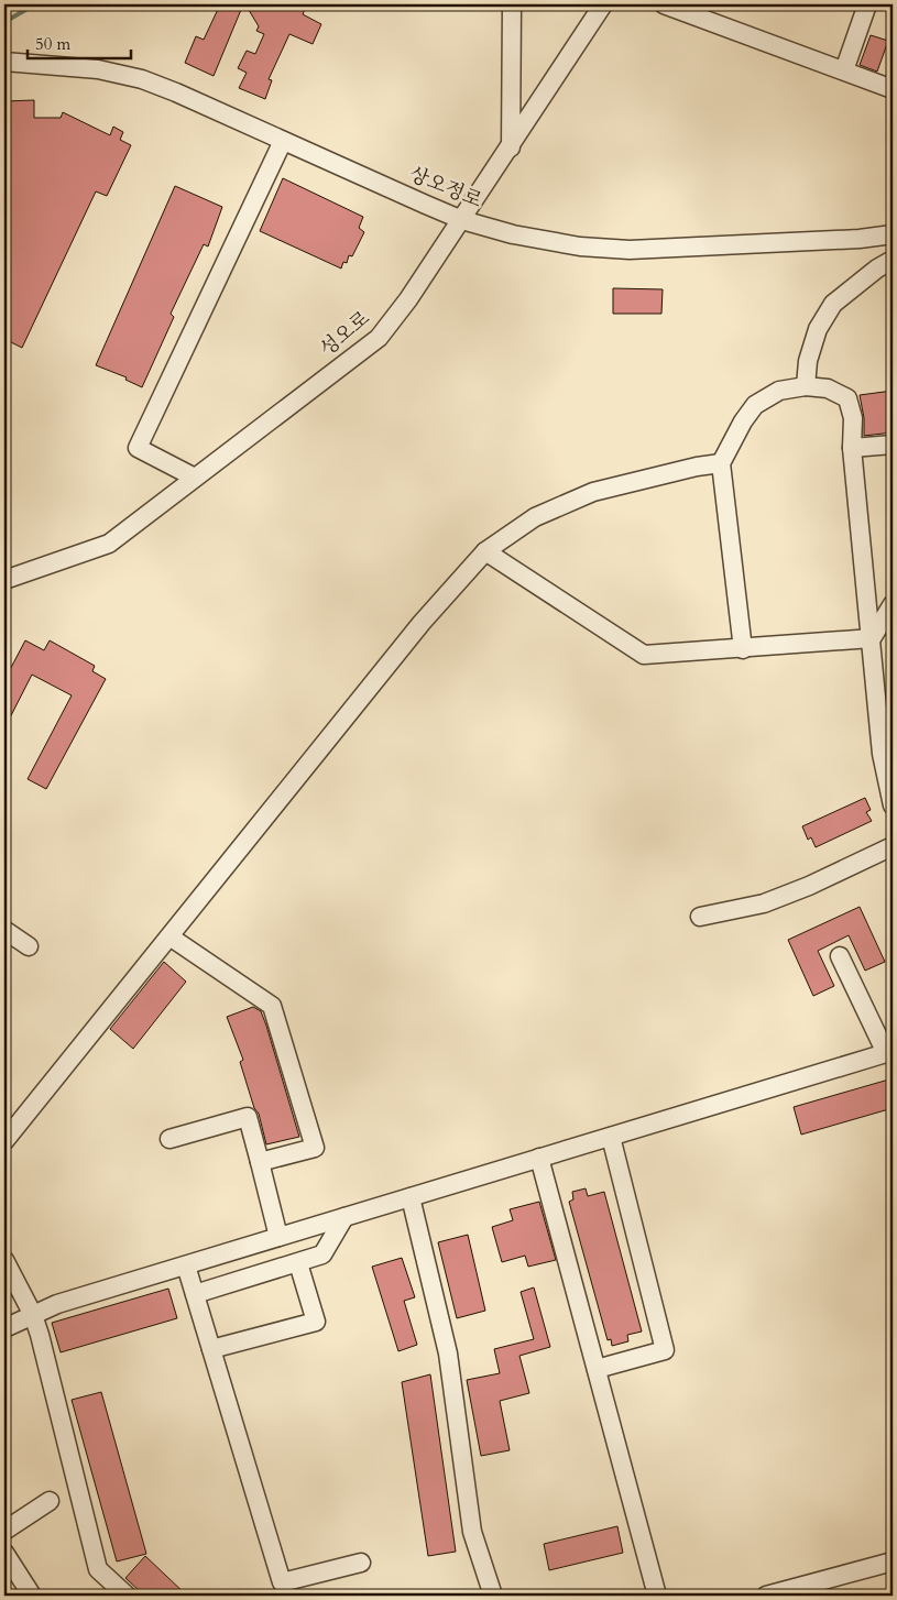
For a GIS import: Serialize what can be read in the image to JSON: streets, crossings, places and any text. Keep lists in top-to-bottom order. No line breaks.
{"streets":{"street":["상오정로","성오로"]},"crossings":[["상오정로","성오로"]],"scale_bar":"50 m"}
